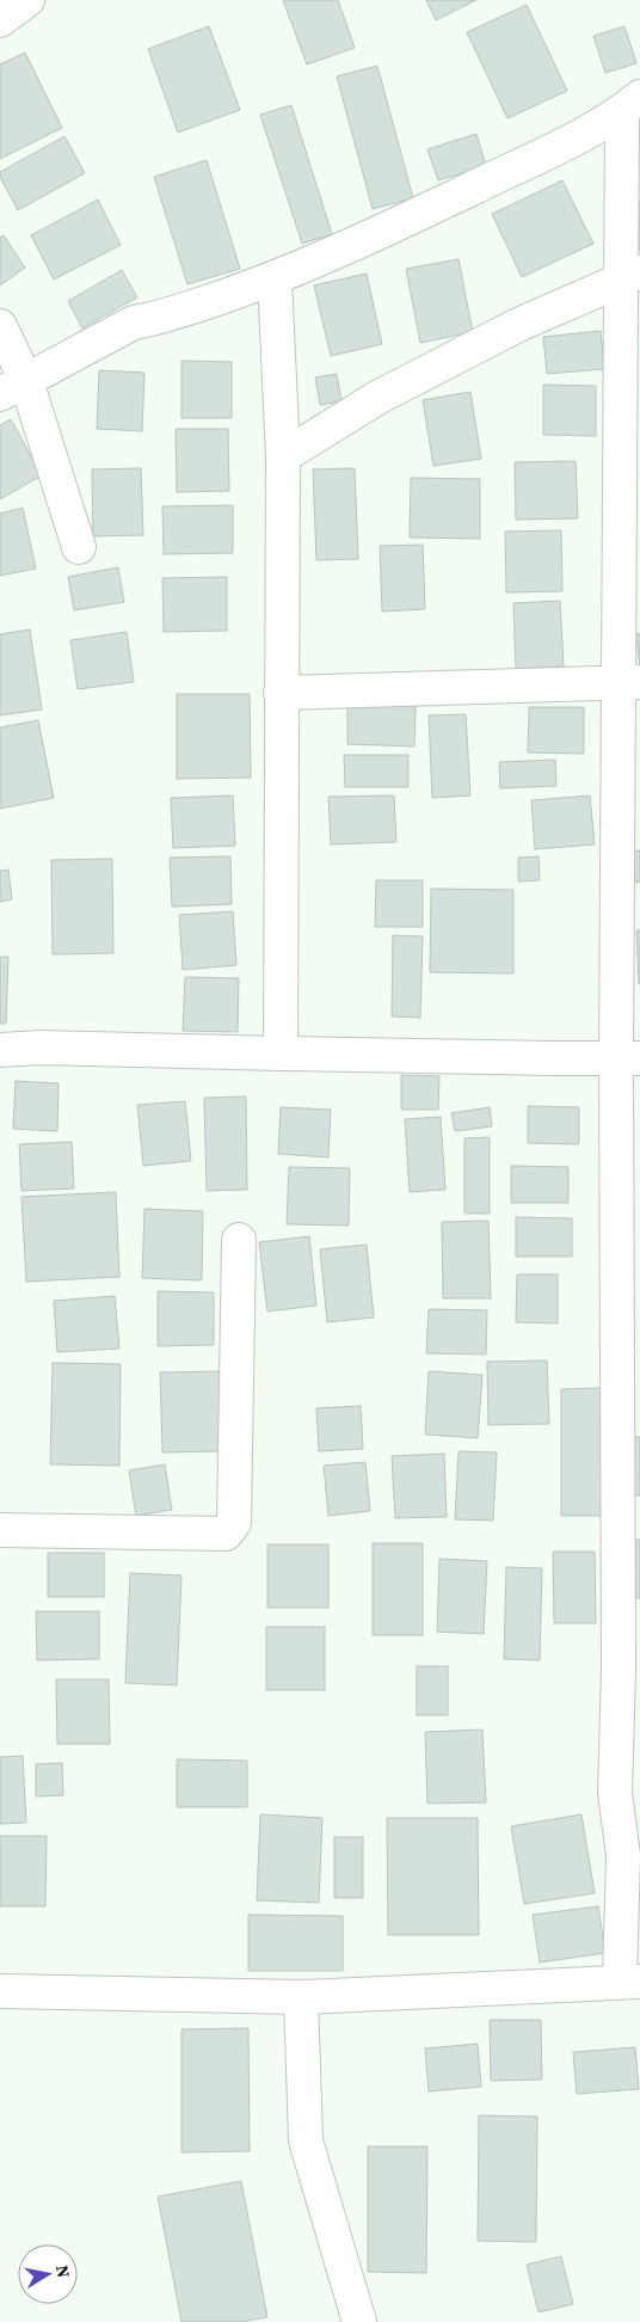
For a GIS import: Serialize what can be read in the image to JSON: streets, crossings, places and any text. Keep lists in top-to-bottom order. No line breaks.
{"north":"right"}
